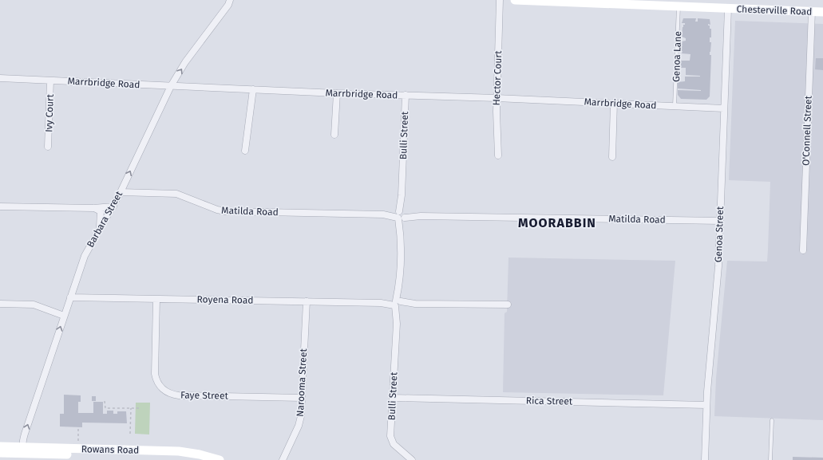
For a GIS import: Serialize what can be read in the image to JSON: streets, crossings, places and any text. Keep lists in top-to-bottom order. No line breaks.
{"streets":{"street":["Chesterville Road","Hector Court","Marrbridge Road","Ivy Court","O'Connell Street","Bulli Street","Matilda Road","Barbara Street","Genoa Street","Royena Road","Narooma Street","Faye Street","Rica Street","Rowans Road"],"lane":["Genoa Lane"]},"crossings":[["Chesterville Road","Genoa Lane"],["Chesterville Road","O'Connell Street"],["Chesterville Road","Genoa Street"],["Genoa Lane","Marrbridge Road"],["Hector Court","Marrbridge Road"],["Marrbridge Road","Ivy Court"],["Marrbridge Road","Bulli Street"],["Marrbridge Road","Barbara Street"],["Marrbridge Road","Genoa Street"],["Bulli Street","Matilda Road"],["Bulli Street","Royena Road"],["Bulli Street","Rica Street"],["Matilda Road","Barbara Street"],["Matilda Road","Genoa Street"],["Barbara Street","Royena Road"],["Barbara Street","Rowans Road"],["Genoa Street","Rica Street"],["Royena Road","Narooma Street"],["Royena Road","Faye Street"],["Narooma Street","Faye Street"]],"one_way":["Barbara Street"],"districts":["MOORABBIN"]}
